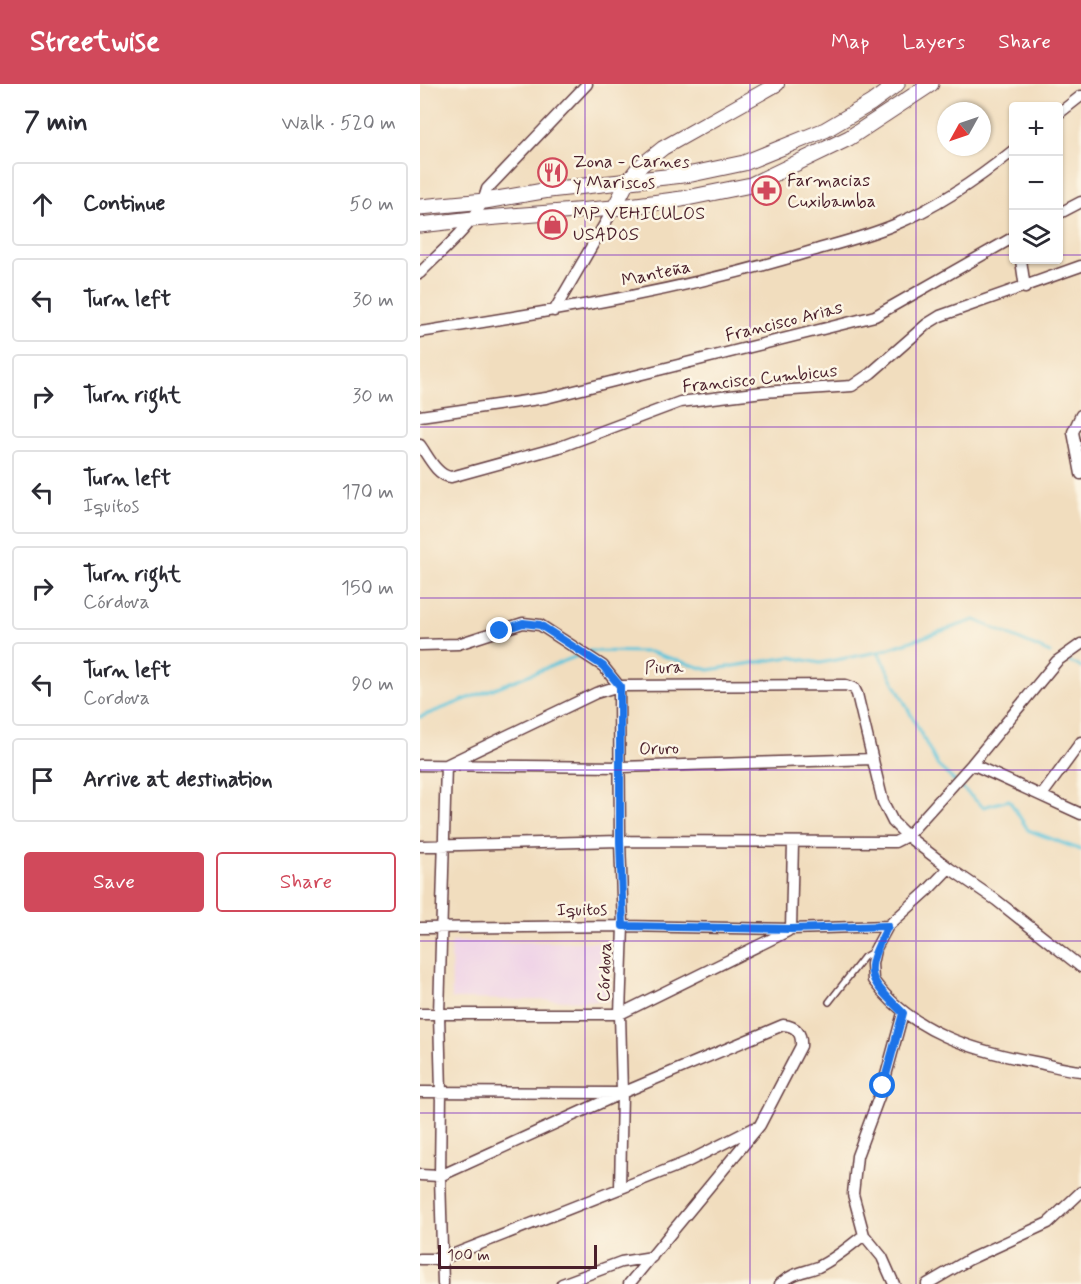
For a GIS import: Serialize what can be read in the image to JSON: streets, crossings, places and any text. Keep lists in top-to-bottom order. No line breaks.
{"streets":{"street":["Manteña","Francisco Arias","Francisco Cumbicus","Piura","Oruro","Iquitos","Córdova"]},"crossings":[["Piura","Oruro"],["Piura","Córdova"],["Oruro","Córdova"],["Iquitos","Córdova"]],"places":{"restaurant":["Zona - Carnes y Mariscos"],"pharmacy":["Farmacias Cuxibamba"],"shop":["MP VEHICULOS USADOS"]},"scale_bar":"100 m","north":"bottom left","page":{"header":"Streetwise","nav":["Map","Layers","Share"],"heading":["7 min","Walk · 520 m"],"map_buttons":["+","−"],"list":[["Continue","50 m"],["Turn left","30 m"],["Turn right","30 m"],["Turn left","Iquitos","170 m"],["Turn right","Córdova","150 m"],["Turn left","Cordova","90 m"],"Arrive at destination"],"buttons":["Save","Share"],"scale":"100 m"}}
